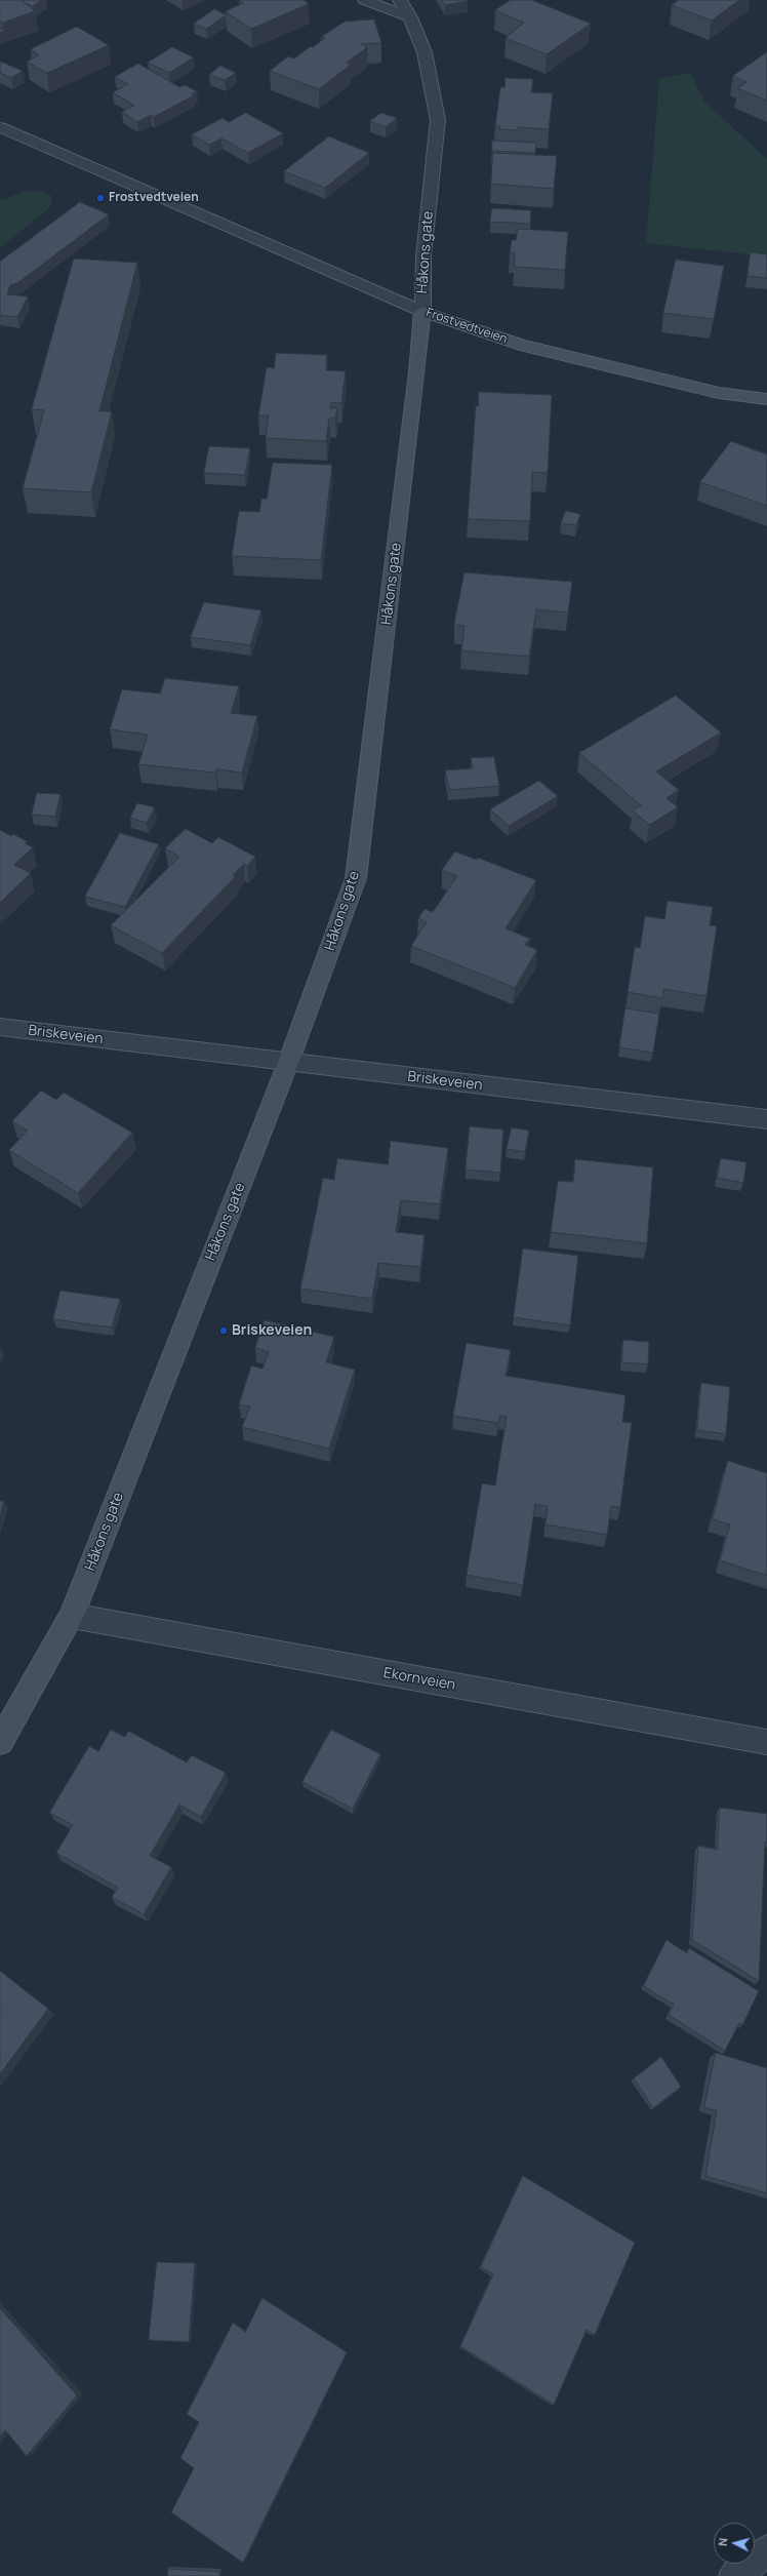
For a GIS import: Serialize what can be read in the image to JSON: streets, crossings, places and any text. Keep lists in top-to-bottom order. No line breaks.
{"streets":{"main road":["Håkons gate","Frostvedtveien"],"street":["Briskeveien","Ekornveien"]},"crossings":[["Håkons gate","Frostvedtveien"],["Håkons gate","Briskeveien"],["Håkons gate","Ekornveien"]],"places":["Frostvedtveien","Briskeveien"],"north":"left"}
